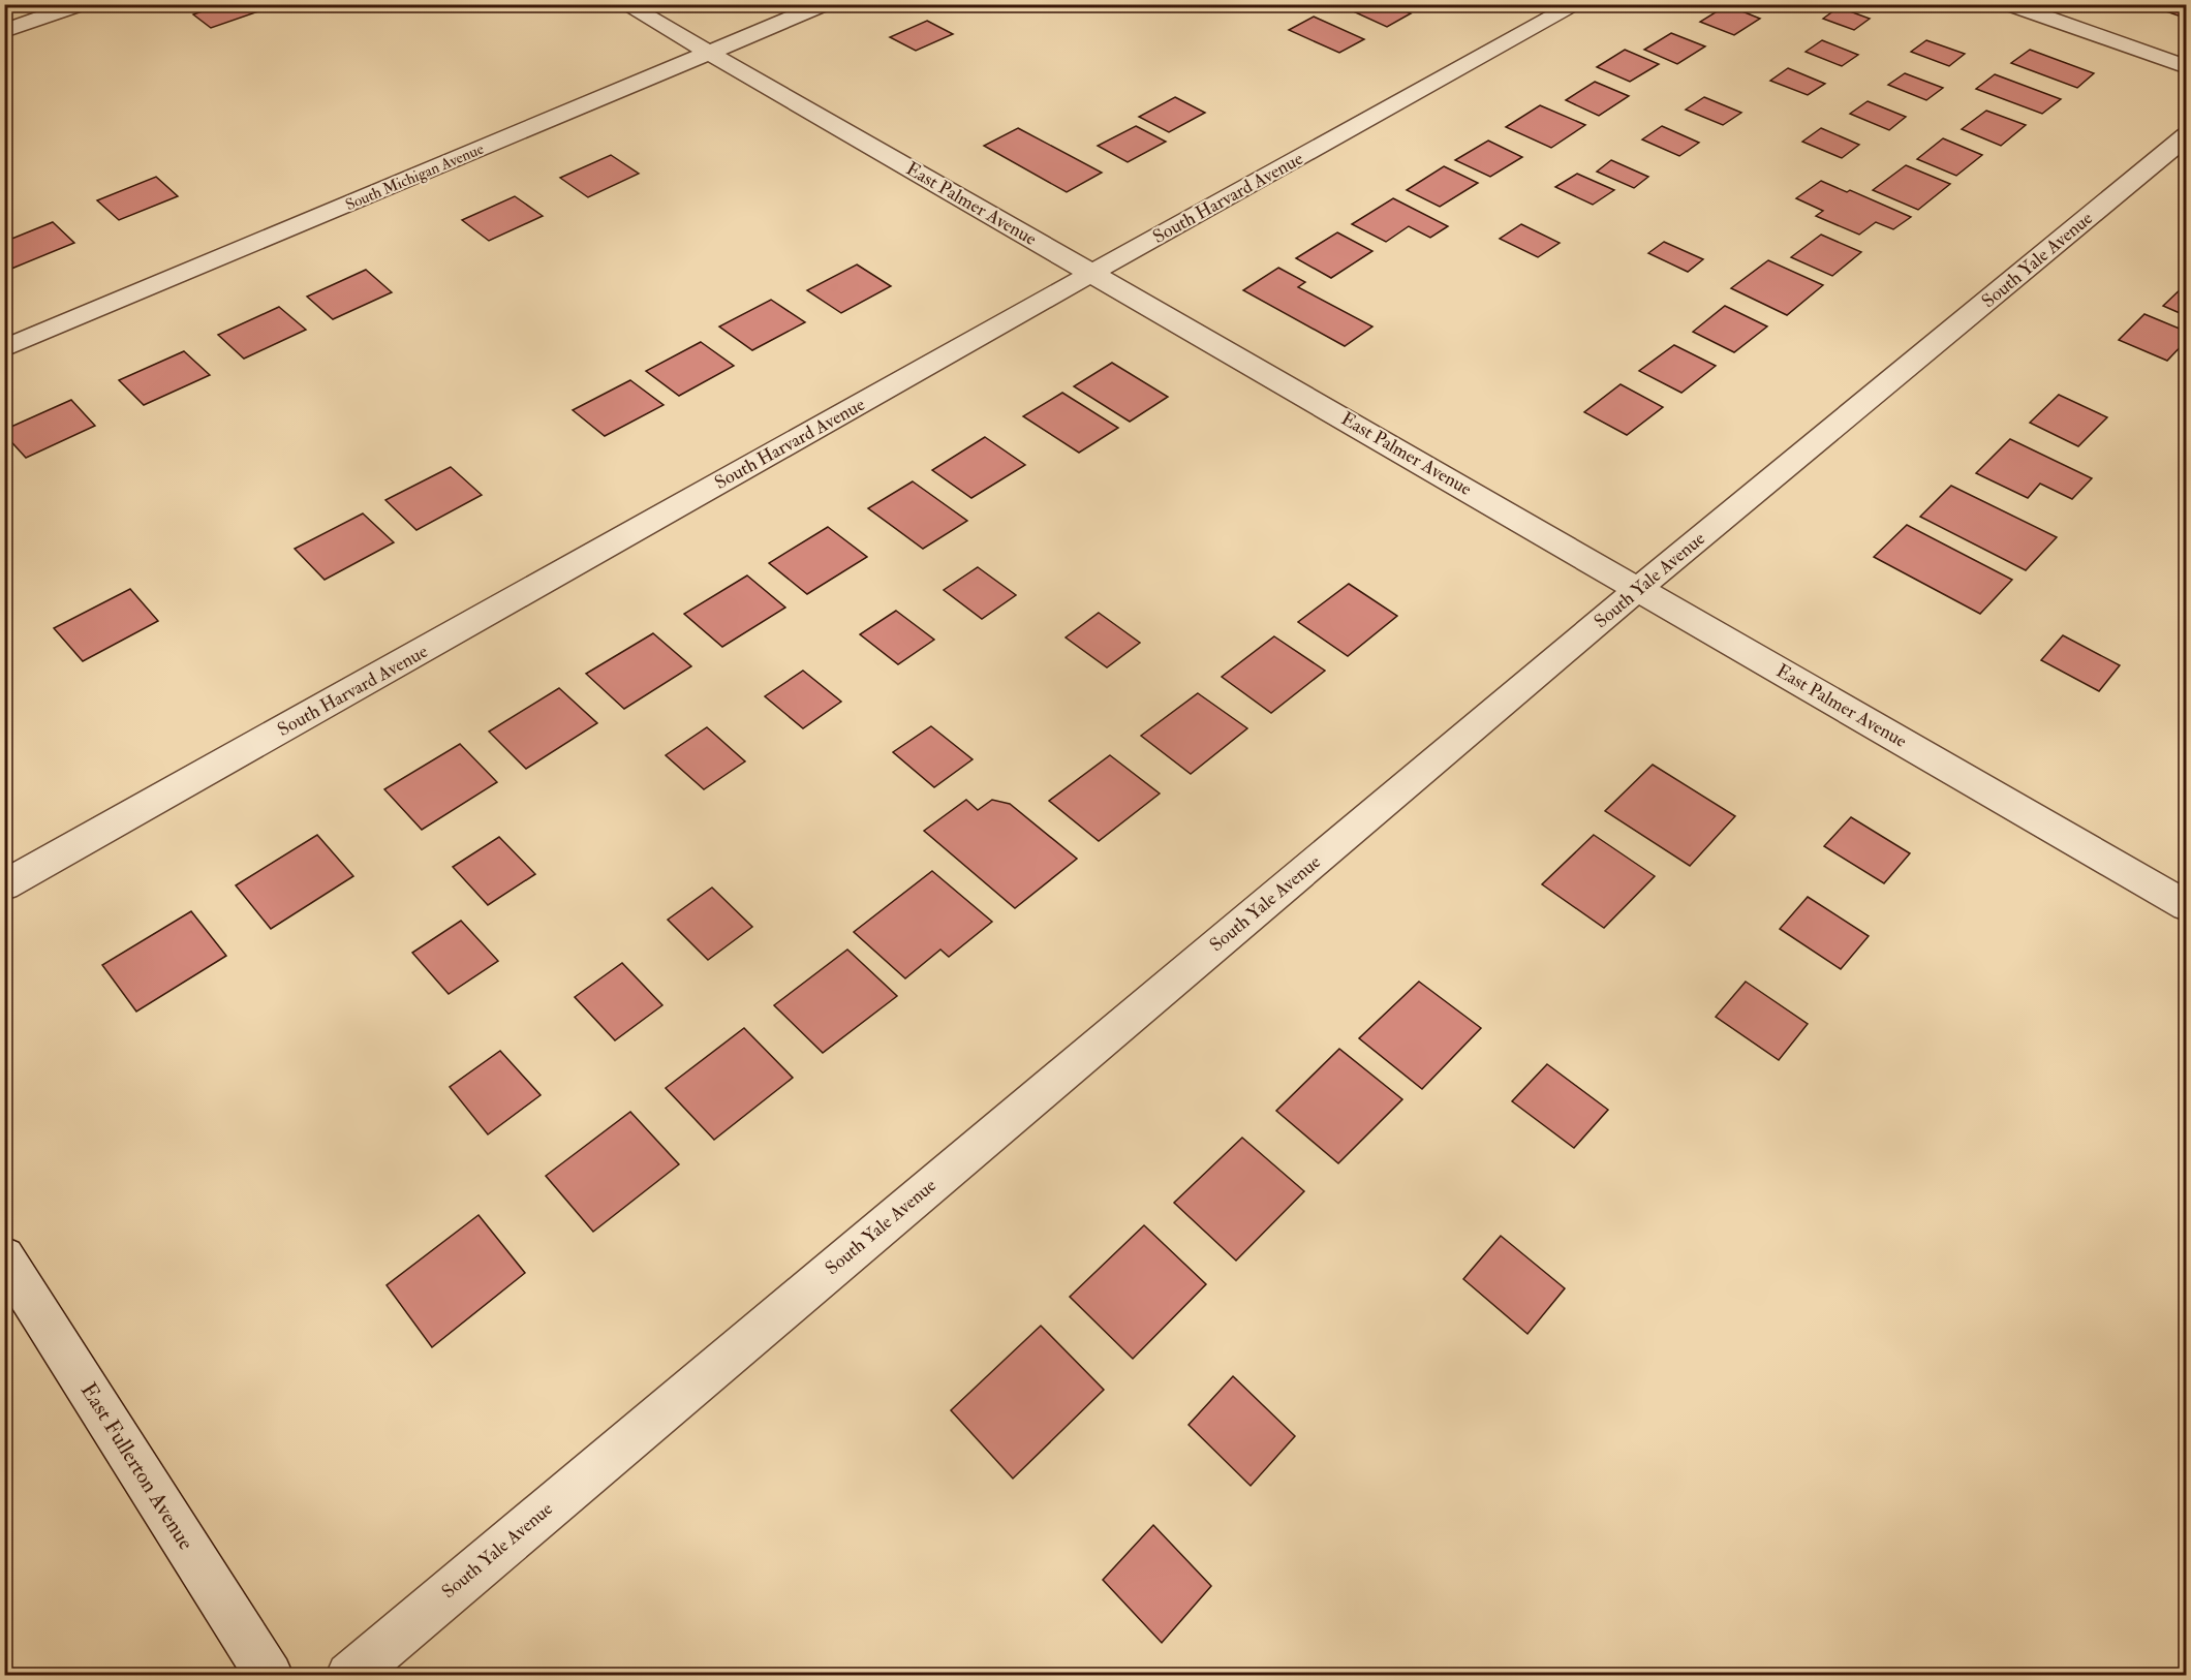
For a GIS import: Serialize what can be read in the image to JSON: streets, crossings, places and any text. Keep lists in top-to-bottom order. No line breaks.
{"streets":{"street":["South Michigan Avenue","South Harvard Avenue","East Palmer Avenue","South Yale Avenue","East Fullerton Avenue"]},"crossings":[["South Michigan Avenue","East Palmer Avenue"],["South Harvard Avenue","East Palmer Avenue"],["East Palmer Avenue","South Yale Avenue"]]}
